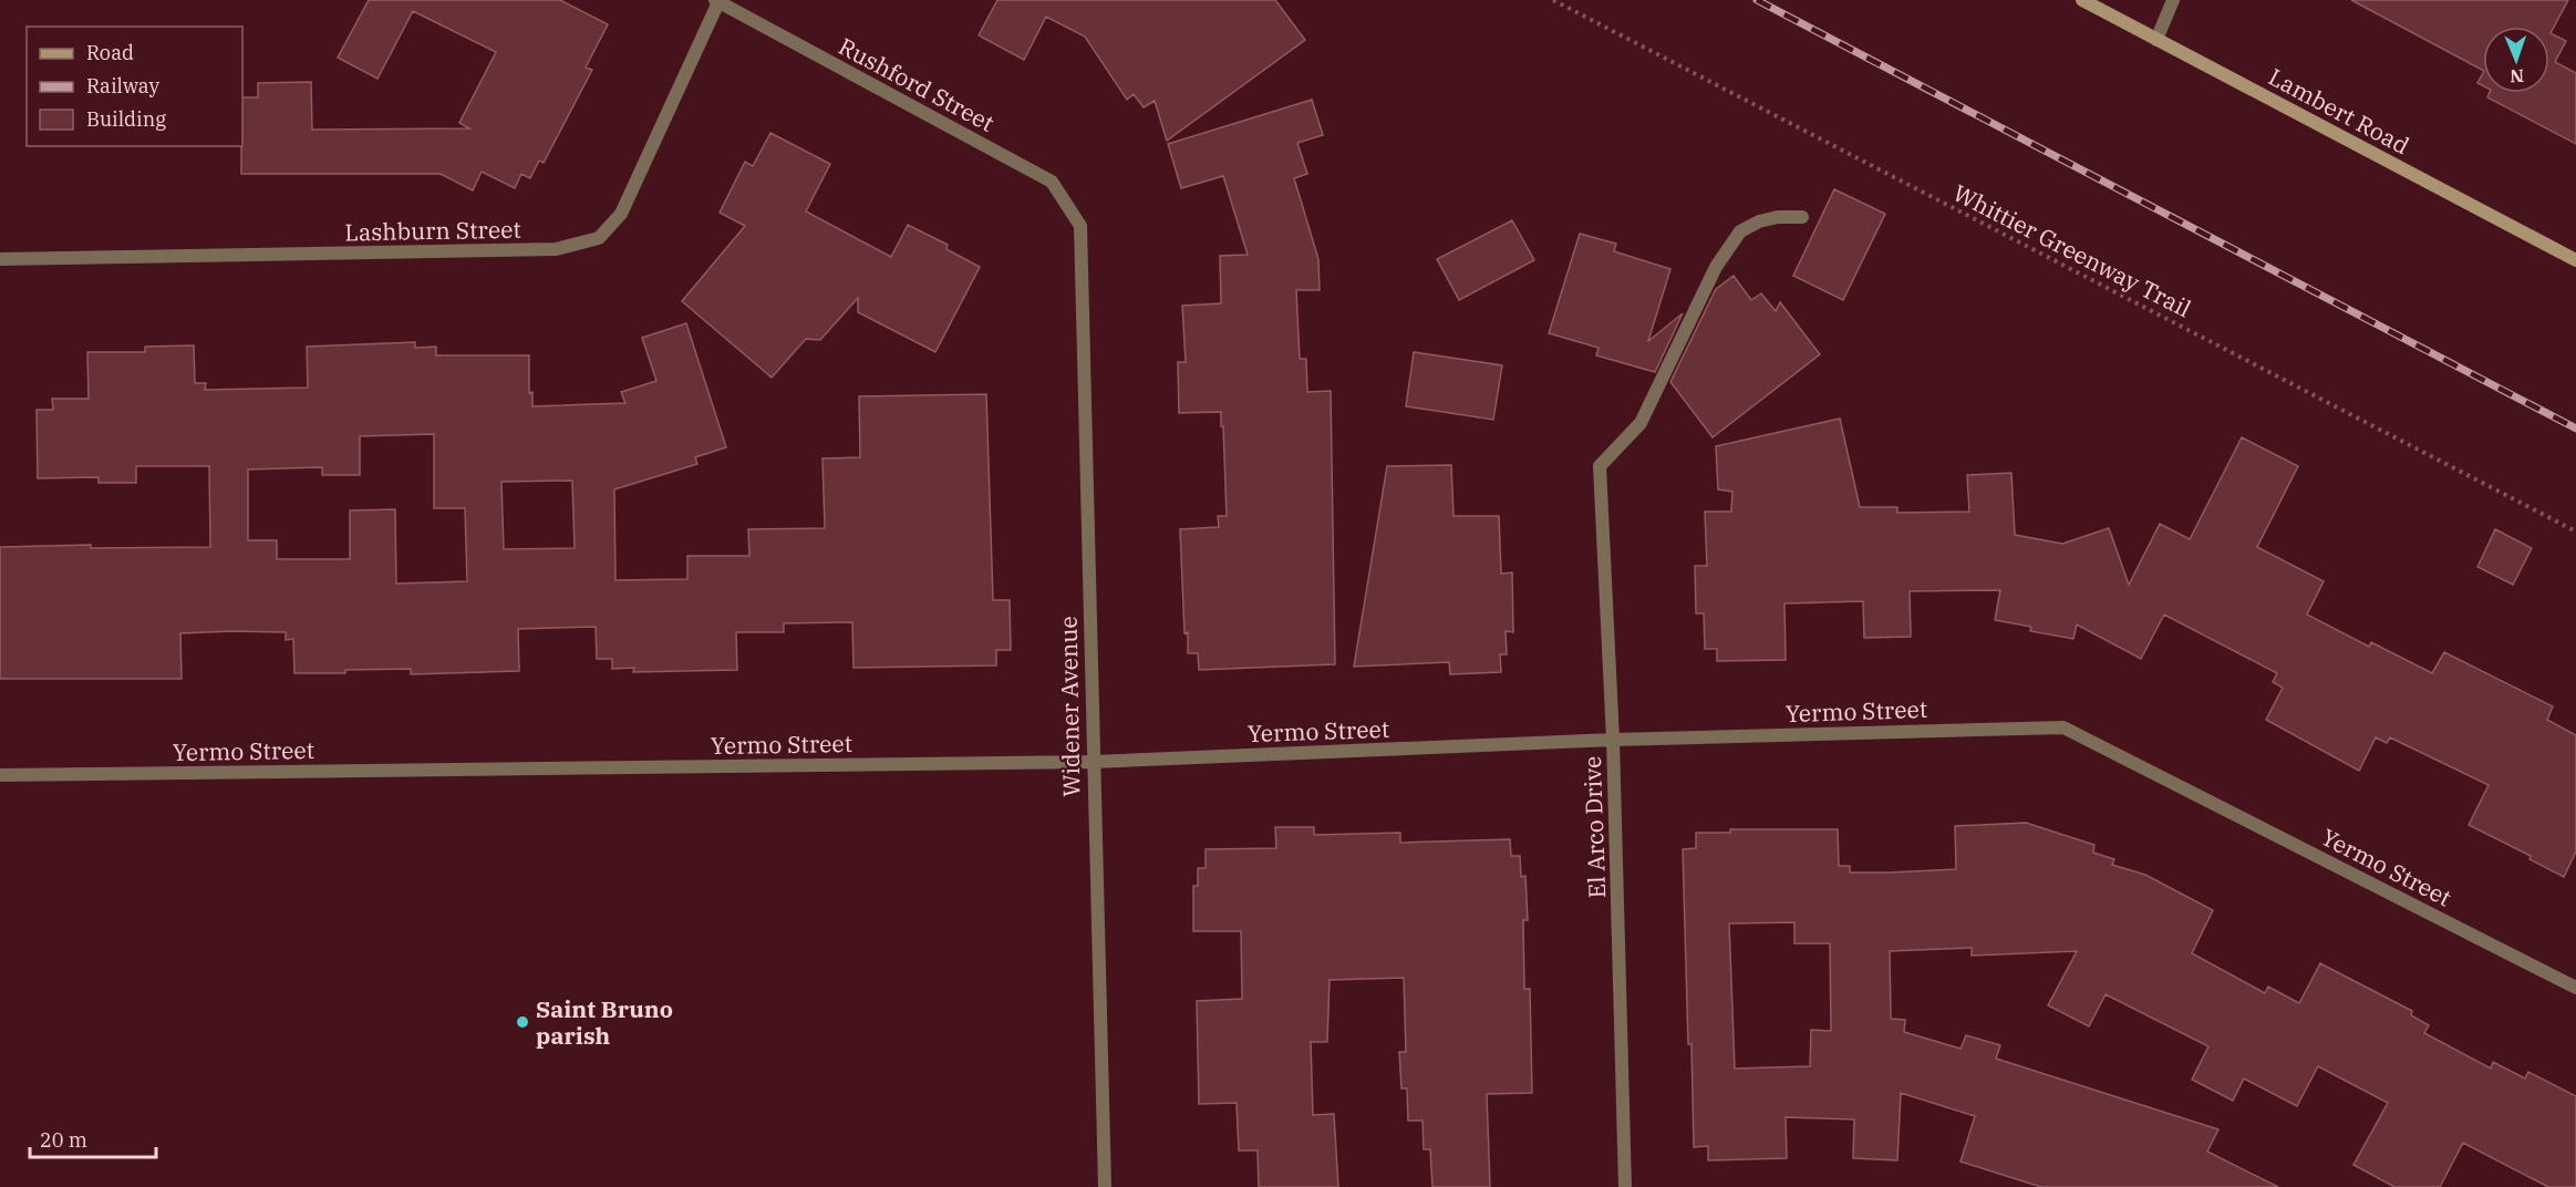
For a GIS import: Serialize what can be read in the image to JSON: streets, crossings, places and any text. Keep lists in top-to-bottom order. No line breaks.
{"streets":{"main road":["Lambert Road"],"street":["Rushford Street","Lashburn Street","Widener Avenue","Yermo Street","El Arco Drive"],"path":["Whittier Greenway Trail"]},"crossings":[["Rushford Street","Lashburn Street"],["Rushford Street","Widener Avenue"],["Widener Avenue","Yermo Street"],["Yermo Street","El Arco Drive"]],"places":["Saint Bruno parish"],"legend":["Road","Railway","Building"],"scale_bar":"20 m","north":"bottom"}
